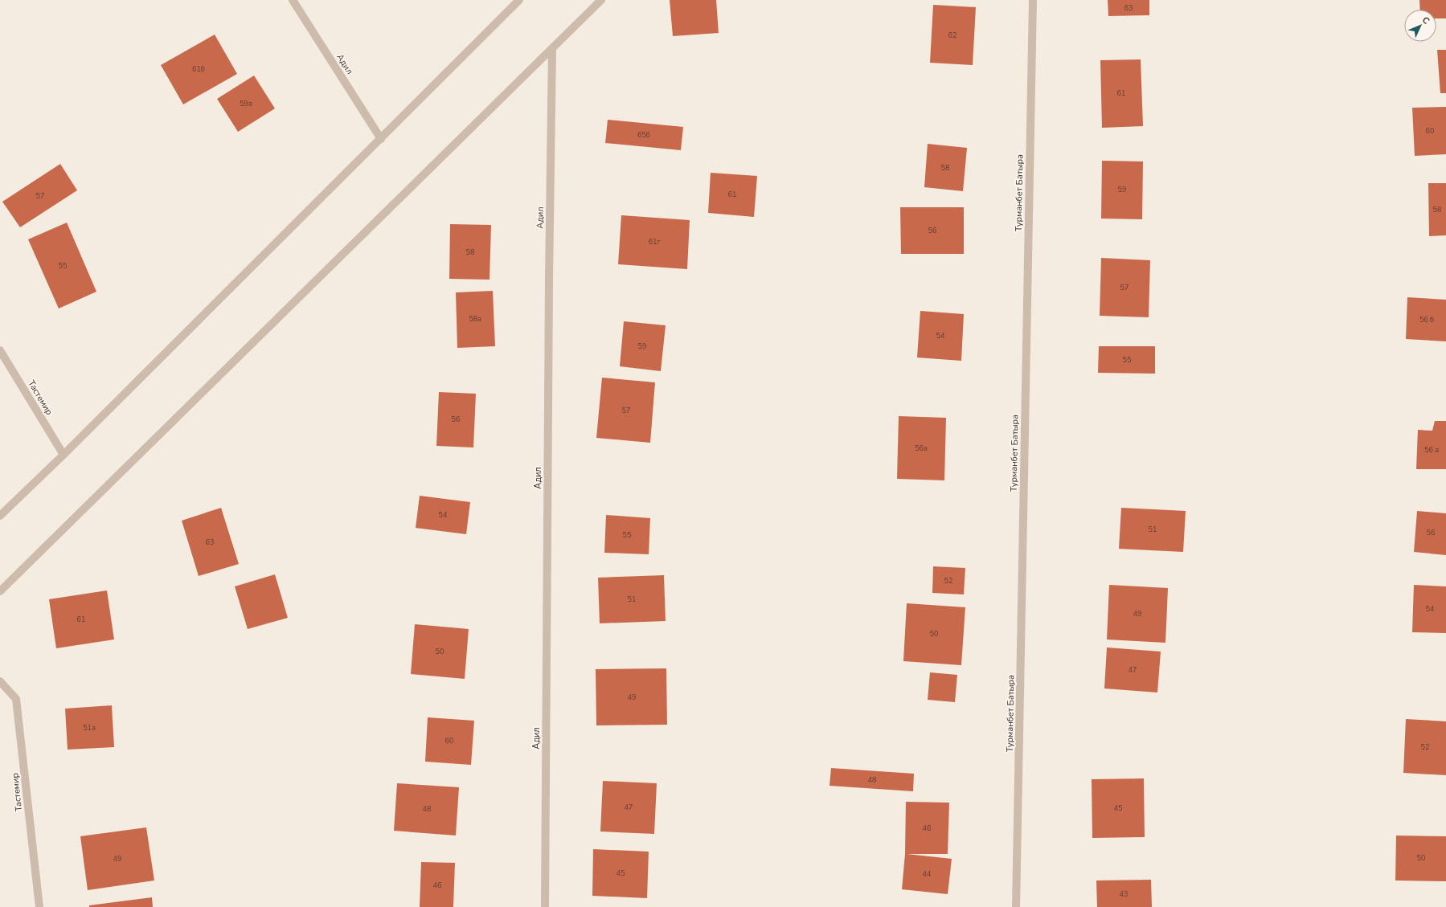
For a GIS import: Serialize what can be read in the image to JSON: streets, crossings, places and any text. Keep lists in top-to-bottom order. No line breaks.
{"streets":{"street":["Адил","Турманбет Батыра","Тастемир"]},"house_numbers":["63","62","61б","61","59а","60","65б","58","59","61","57","58","56","61г","58","55","57","58а","56 б","54","59","55","57","56","56а","56 а","54","51","56","55","63","52","51","54","49","61","50","50","47","49","51а","60","52","48","47","45","48","46","50","49","45","44","46","43"],"north":"top right"}
